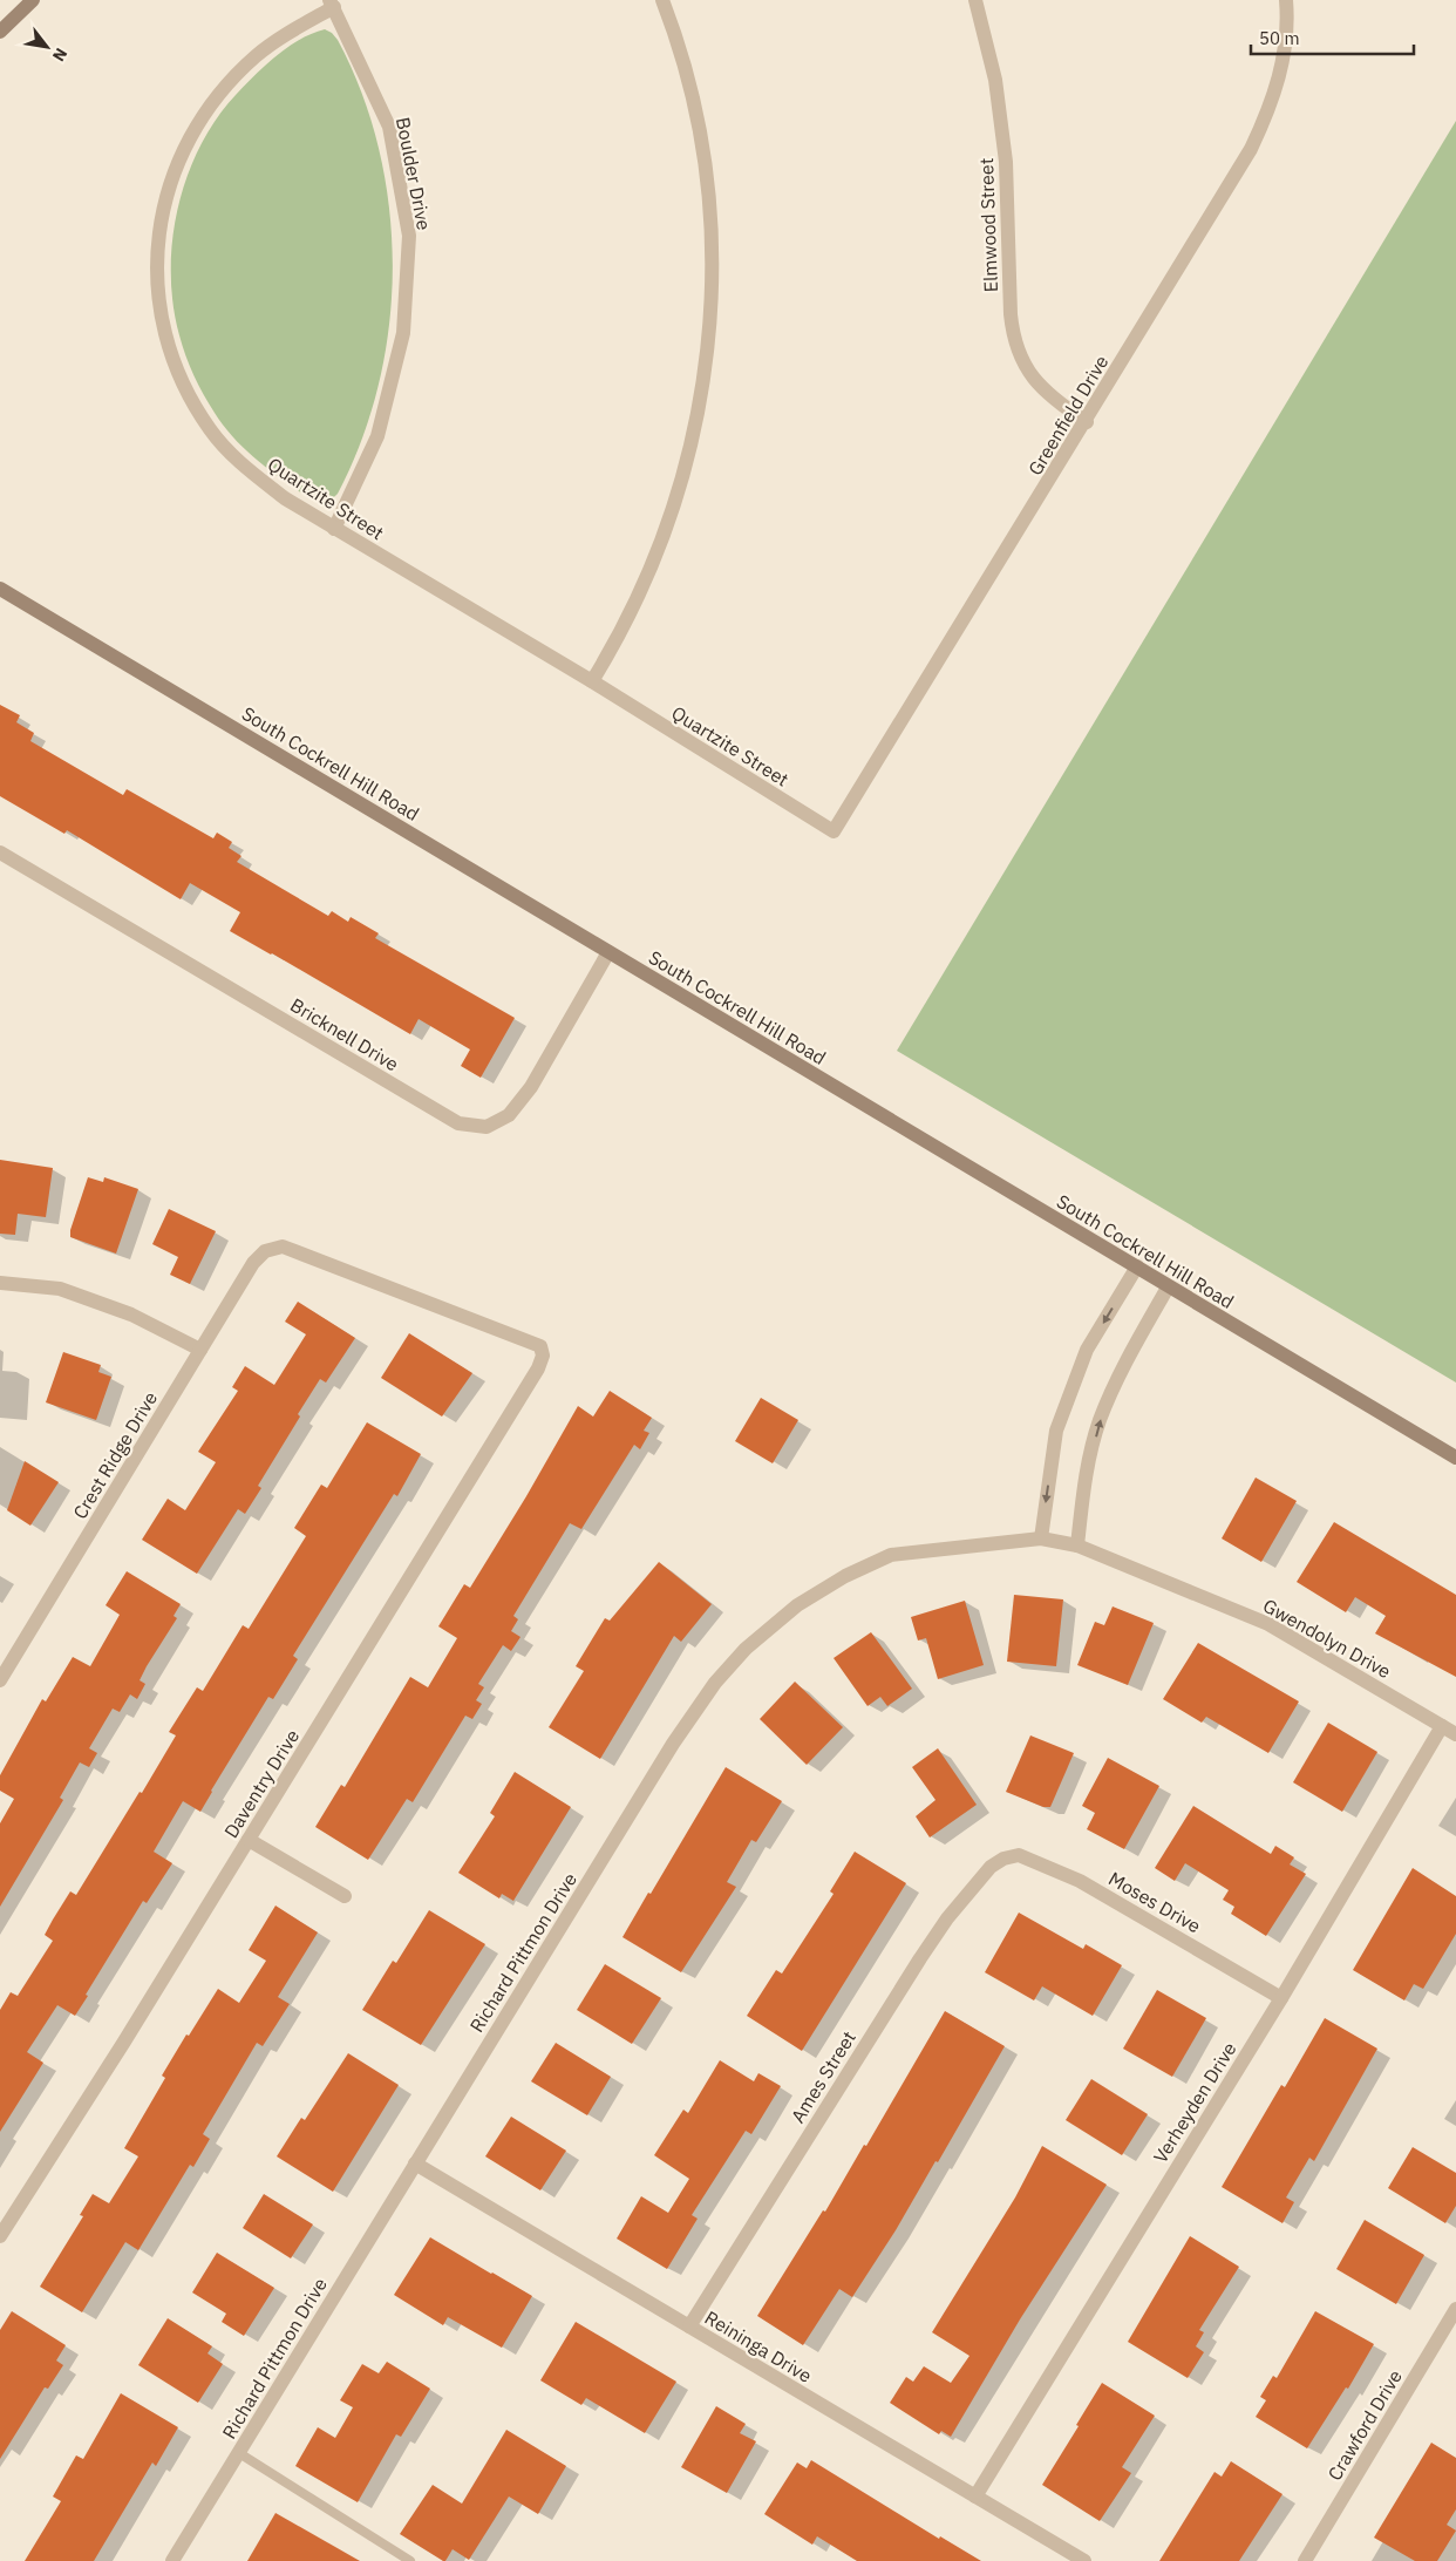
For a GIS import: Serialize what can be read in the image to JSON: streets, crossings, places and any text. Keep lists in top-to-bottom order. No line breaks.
{"streets":{"main road":["South Cockrell Hill Road"],"street":["Boulder Drive","Elmwood Street","Greenfield Drive","Quartzite Street","Bricknell Drive","Crest Ridge Drive","Gwendolyn Drive","Daventry Drive","Moses Drive","Richard Pittmon Drive","Ames Street","Verheyden Drive","Reininga Drive","Crawford Drive"]},"crossings":[["Boulder Drive","Quartzite Street"],["Elmwood Street","Greenfield Drive"],["Greenfield Drive","Quartzite Street"],["South Cockrell Hill Road","Bricknell Drive"],["Crest Ridge Drive","Daventry Drive"],["Gwendolyn Drive","Richard Pittmon Drive"],["Gwendolyn Drive","Verheyden Drive"],["Moses Drive","Ames Street"],["Moses Drive","Verheyden Drive"],["Richard Pittmon Drive","Reininga Drive"],["Ames Street","Reininga Drive"],["Verheyden Drive","Reininga Drive"]],"scale_bar":"50 m","north":"bottom right"}
